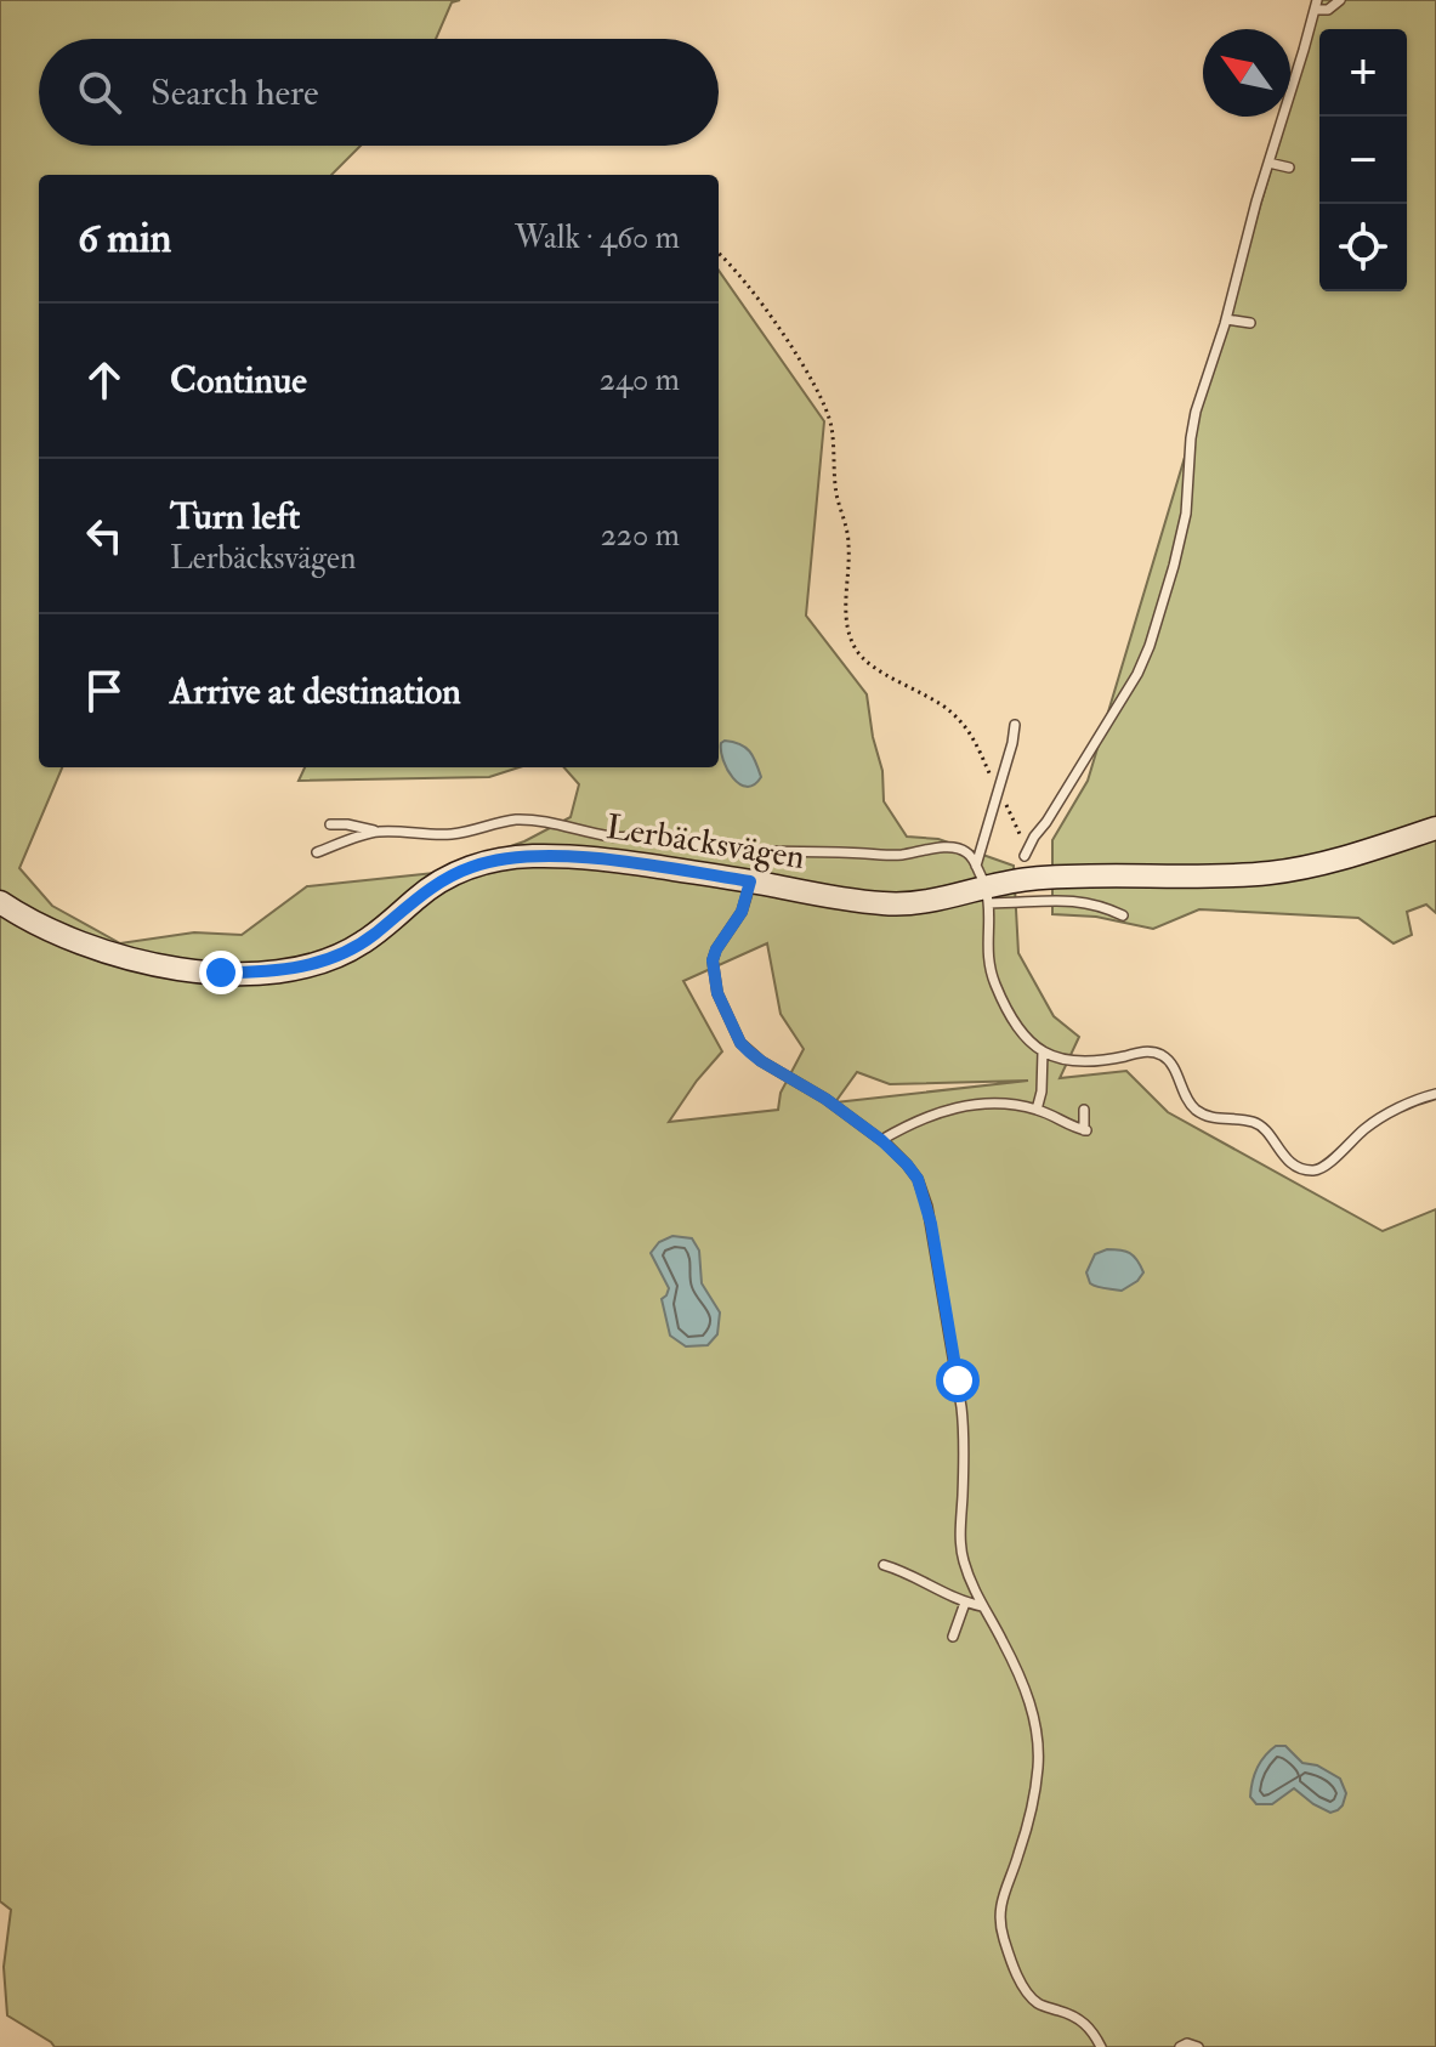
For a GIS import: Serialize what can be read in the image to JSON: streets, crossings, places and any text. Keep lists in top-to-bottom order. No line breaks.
{"streets":{"street":["Lerbäcksvägen"]},"north":"top left","page":{"map_buttons":["+","−"],"search":"Search here","heading":["6 min","Walk · 460 m"],"list":[["Continue","240 m"],["Turn left","Lerbäcksvägen","220 m"],"Arrive at destination"]}}
